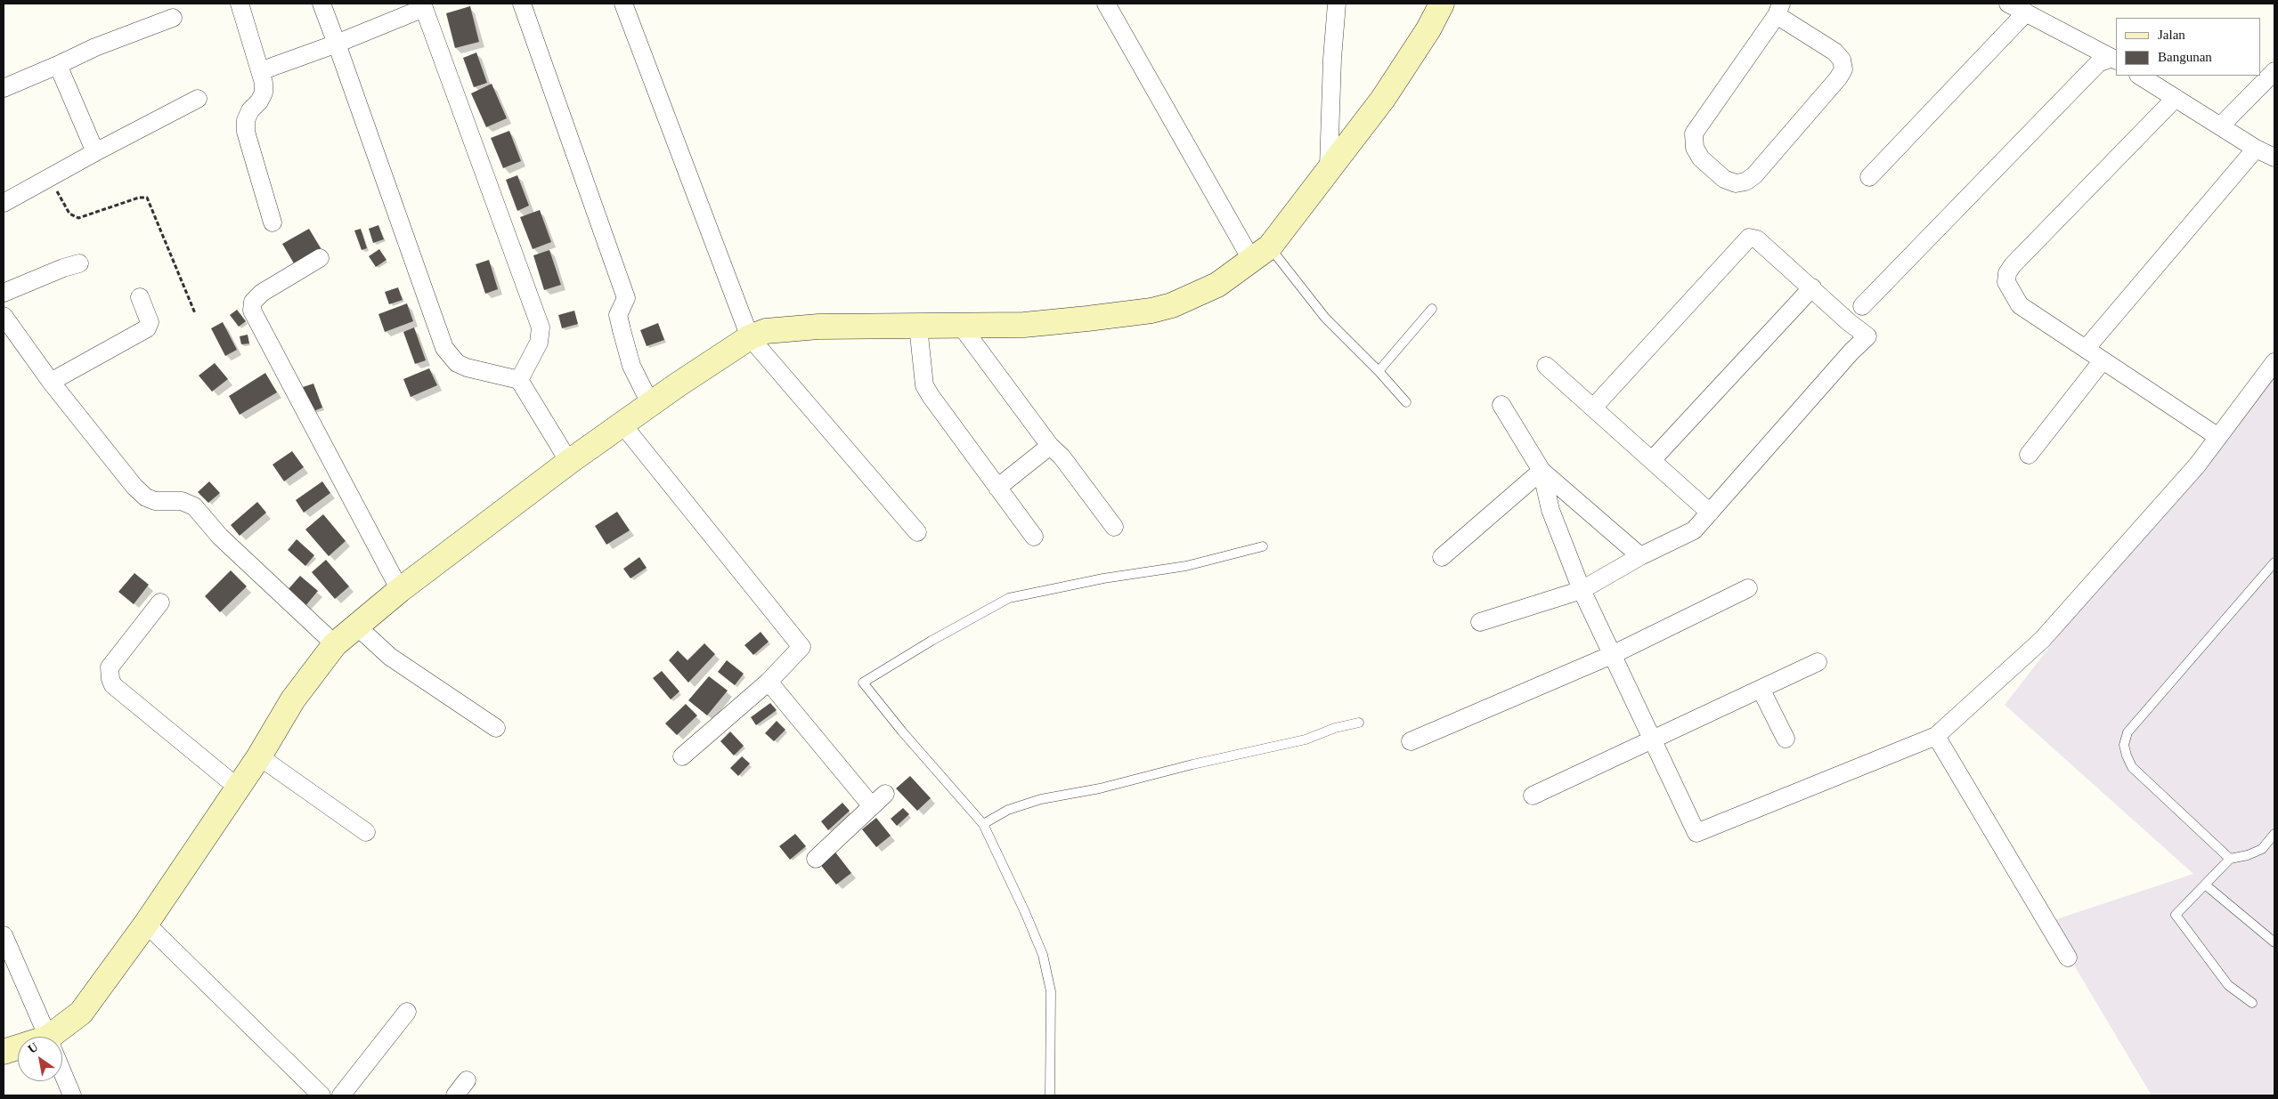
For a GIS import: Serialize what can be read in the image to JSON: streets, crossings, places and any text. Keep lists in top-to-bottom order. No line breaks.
{"legend":["Jalan","Bangunan"],"north":"top left"}
